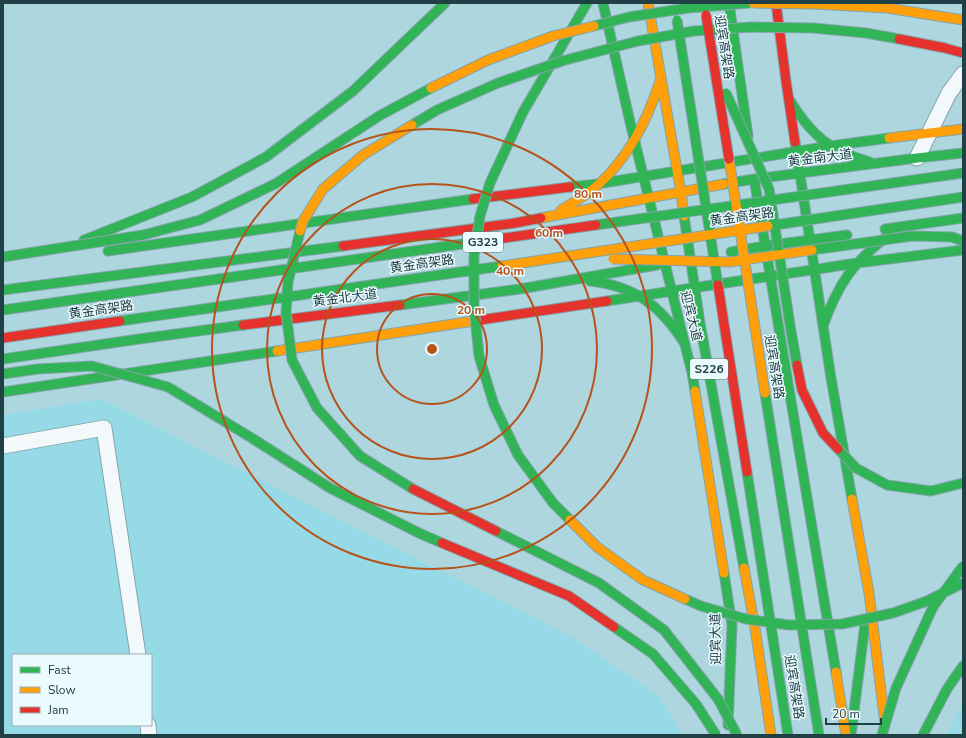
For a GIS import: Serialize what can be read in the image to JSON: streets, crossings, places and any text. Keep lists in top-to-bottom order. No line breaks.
{"streets":{"main road":["迎宾高架路","黄金南大道","黄金高架路","G323","黄金北大道","迎宾大道","S226"]},"crossings":[["黄金南大道","迎宾大道"],["黄金北大道","迎宾大道"]],"legend":["Fast","Slow","Jam"],"scale_bar":"20 m","rings":["80 m","60 m","40 m","20 m"]}
